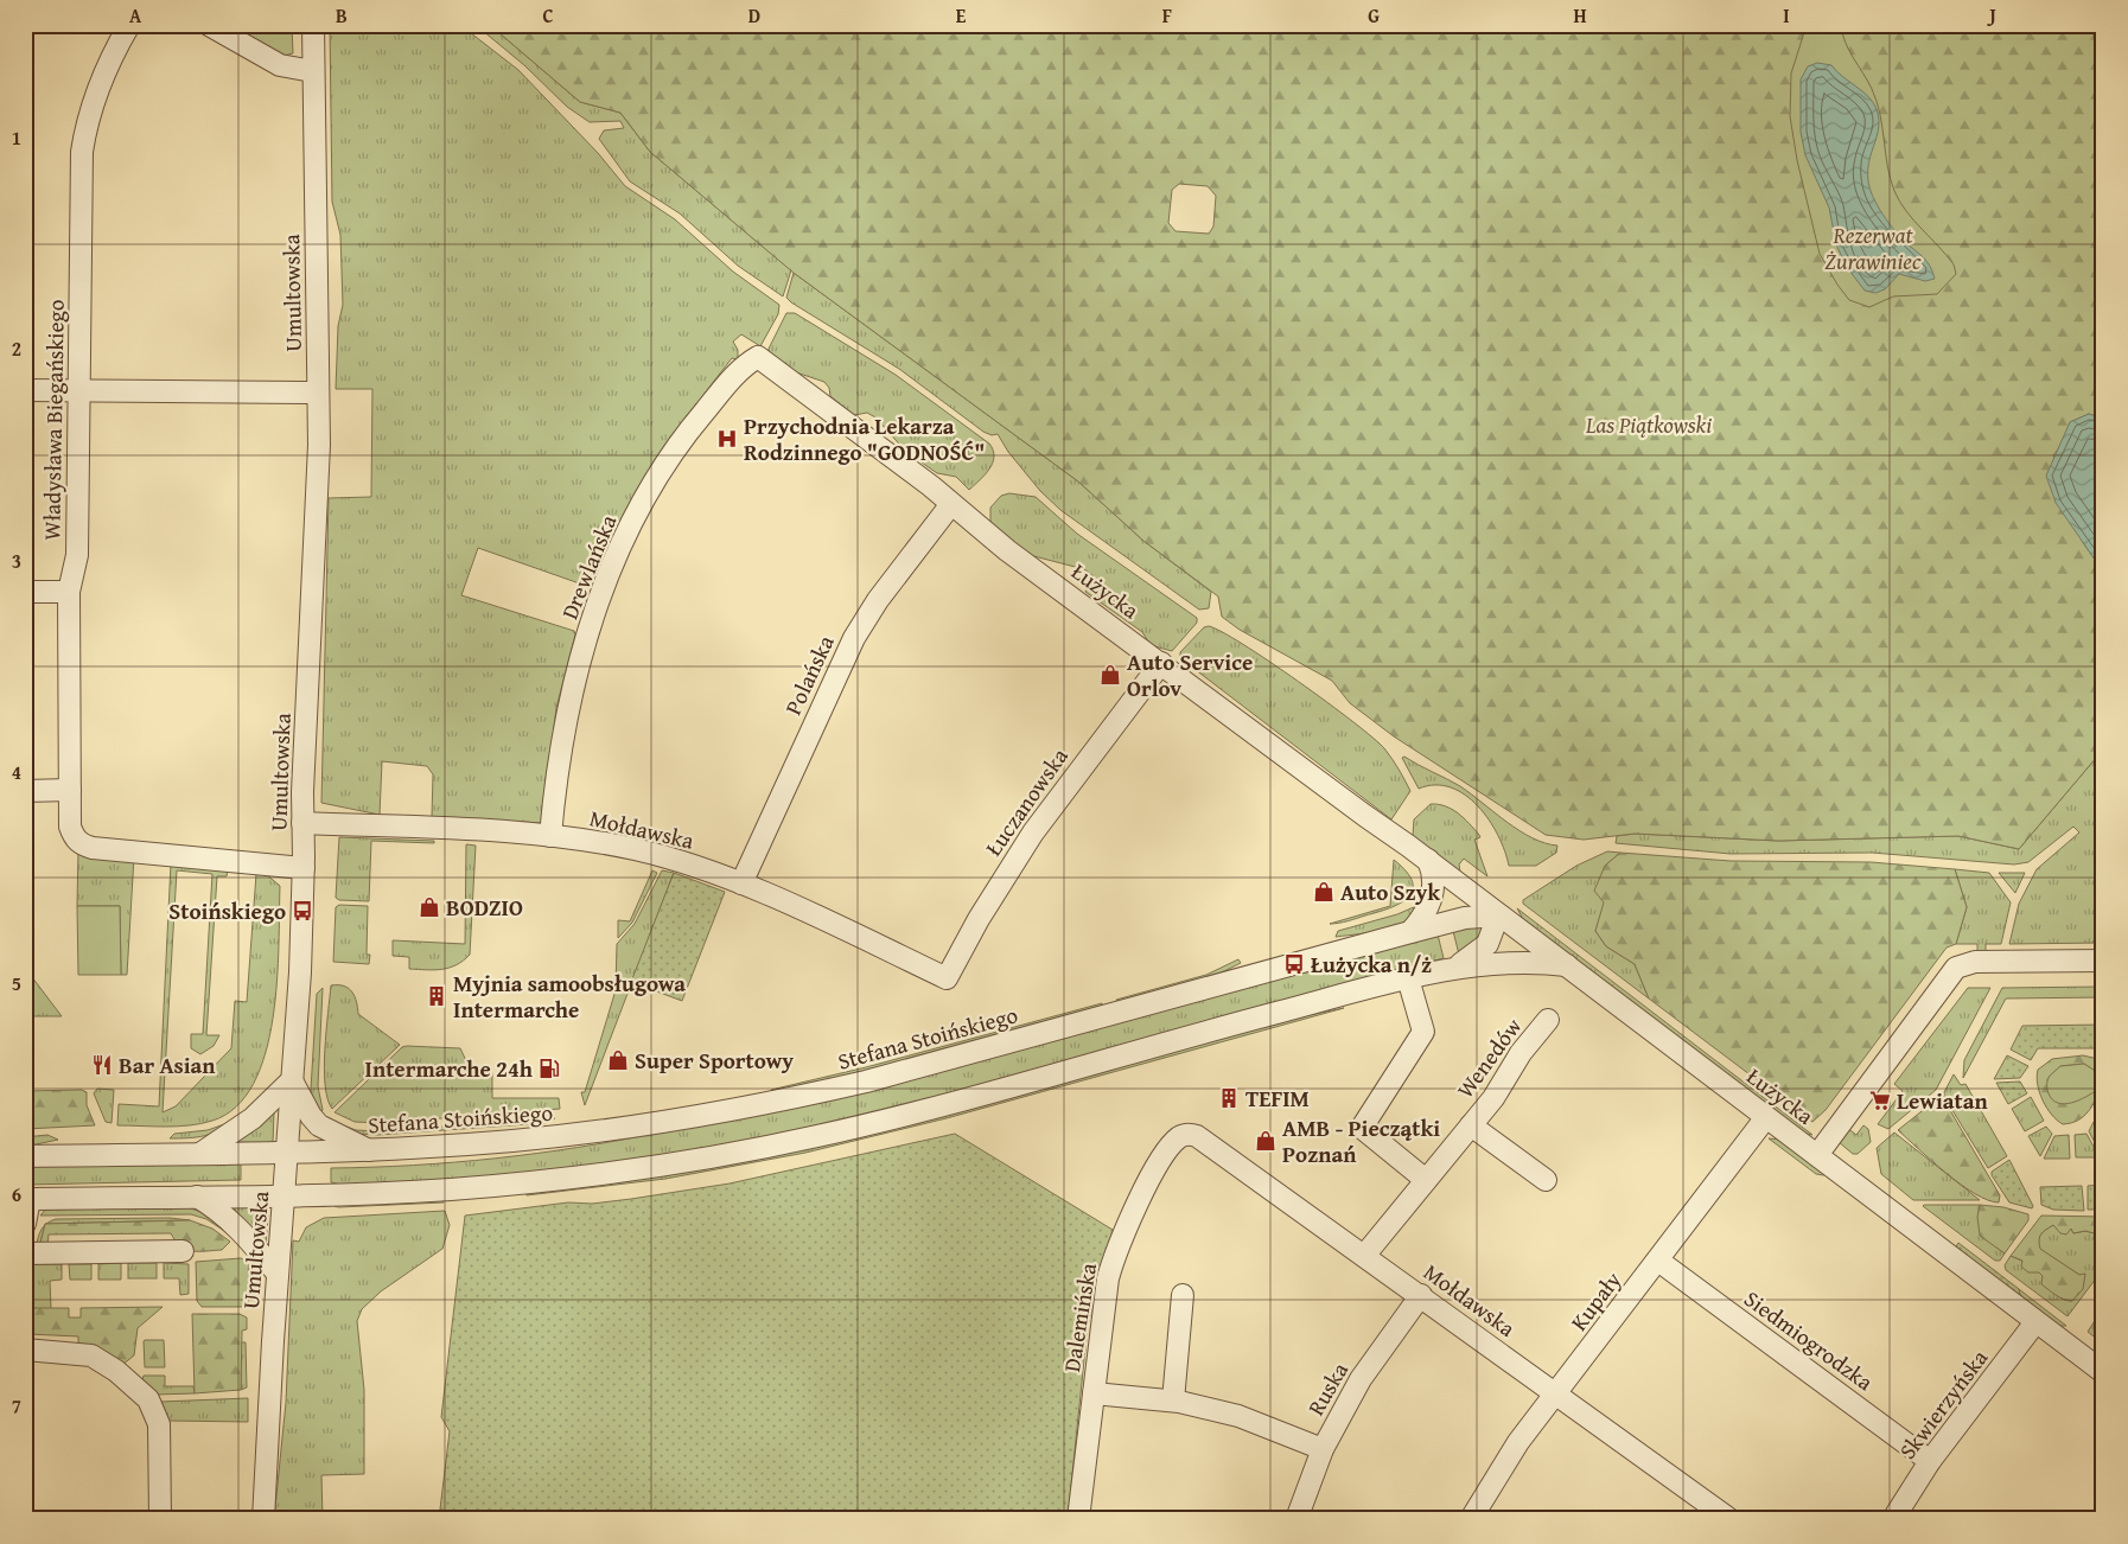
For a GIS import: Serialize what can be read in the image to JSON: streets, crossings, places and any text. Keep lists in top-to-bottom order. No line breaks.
{"streets":{"street":["Umultowska","Władysława Biegańskiego","Drewlańska","Łużycka","Polańska","Łuczanowska","Mołdawska","Stefana Stoińskiego","Wenedów","Kupały","Dalemińska","Siedmiogrodzka","Ruska","Skwierzyńska"]},"crossings":[["Umultowska","Władysława Biegańskiego"],["Umultowska","Mołdawska"],["Umultowska","Stefana Stoińskiego"],["Drewlańska","Łużycka"],["Drewlańska","Mołdawska"],["Łużycka","Polańska"],["Łużycka","Łuczanowska"],["Łużycka","Stefana Stoińskiego"],["Łużycka","Kupały"],["Łużycka","Skwierzyńska"],["Polańska","Mołdawska"],["Łuczanowska","Mołdawska"],["Mołdawska","Wenedów"],["Mołdawska","Kupały"],["Mołdawska","Dalemińska"],["Mołdawska","Ruska"],["Kupały","Siedmiogrodzka"],["Siedmiogrodzka","Skwierzyńska"]],"parks":["Rezerwat Żurawiniec","Las Piątkowski"],"places":{"hospital":["Przychodnia Lekarza Rodzinnego \"GODNOŚĆ\""],"shop":["Auto Service Orlov","Auto Szyk","BODZIO","Super Sportowy","AMB - Pieczątki Poznań"],"bus stop":["Stoińskiego","Łużycka n/ż"],"building":["Myjnia samoobsługowa Intermarche","TEFIM"],"restaurant":["Bar Asian"],"fuel station":["Intermarche 24h"],"supermarket":["Lewiatan"]},"grid":{"columns":["A","B","C","D","E","F","G","H","I","J"],"rows":["1","2","3","4","5","6","7"]}}
